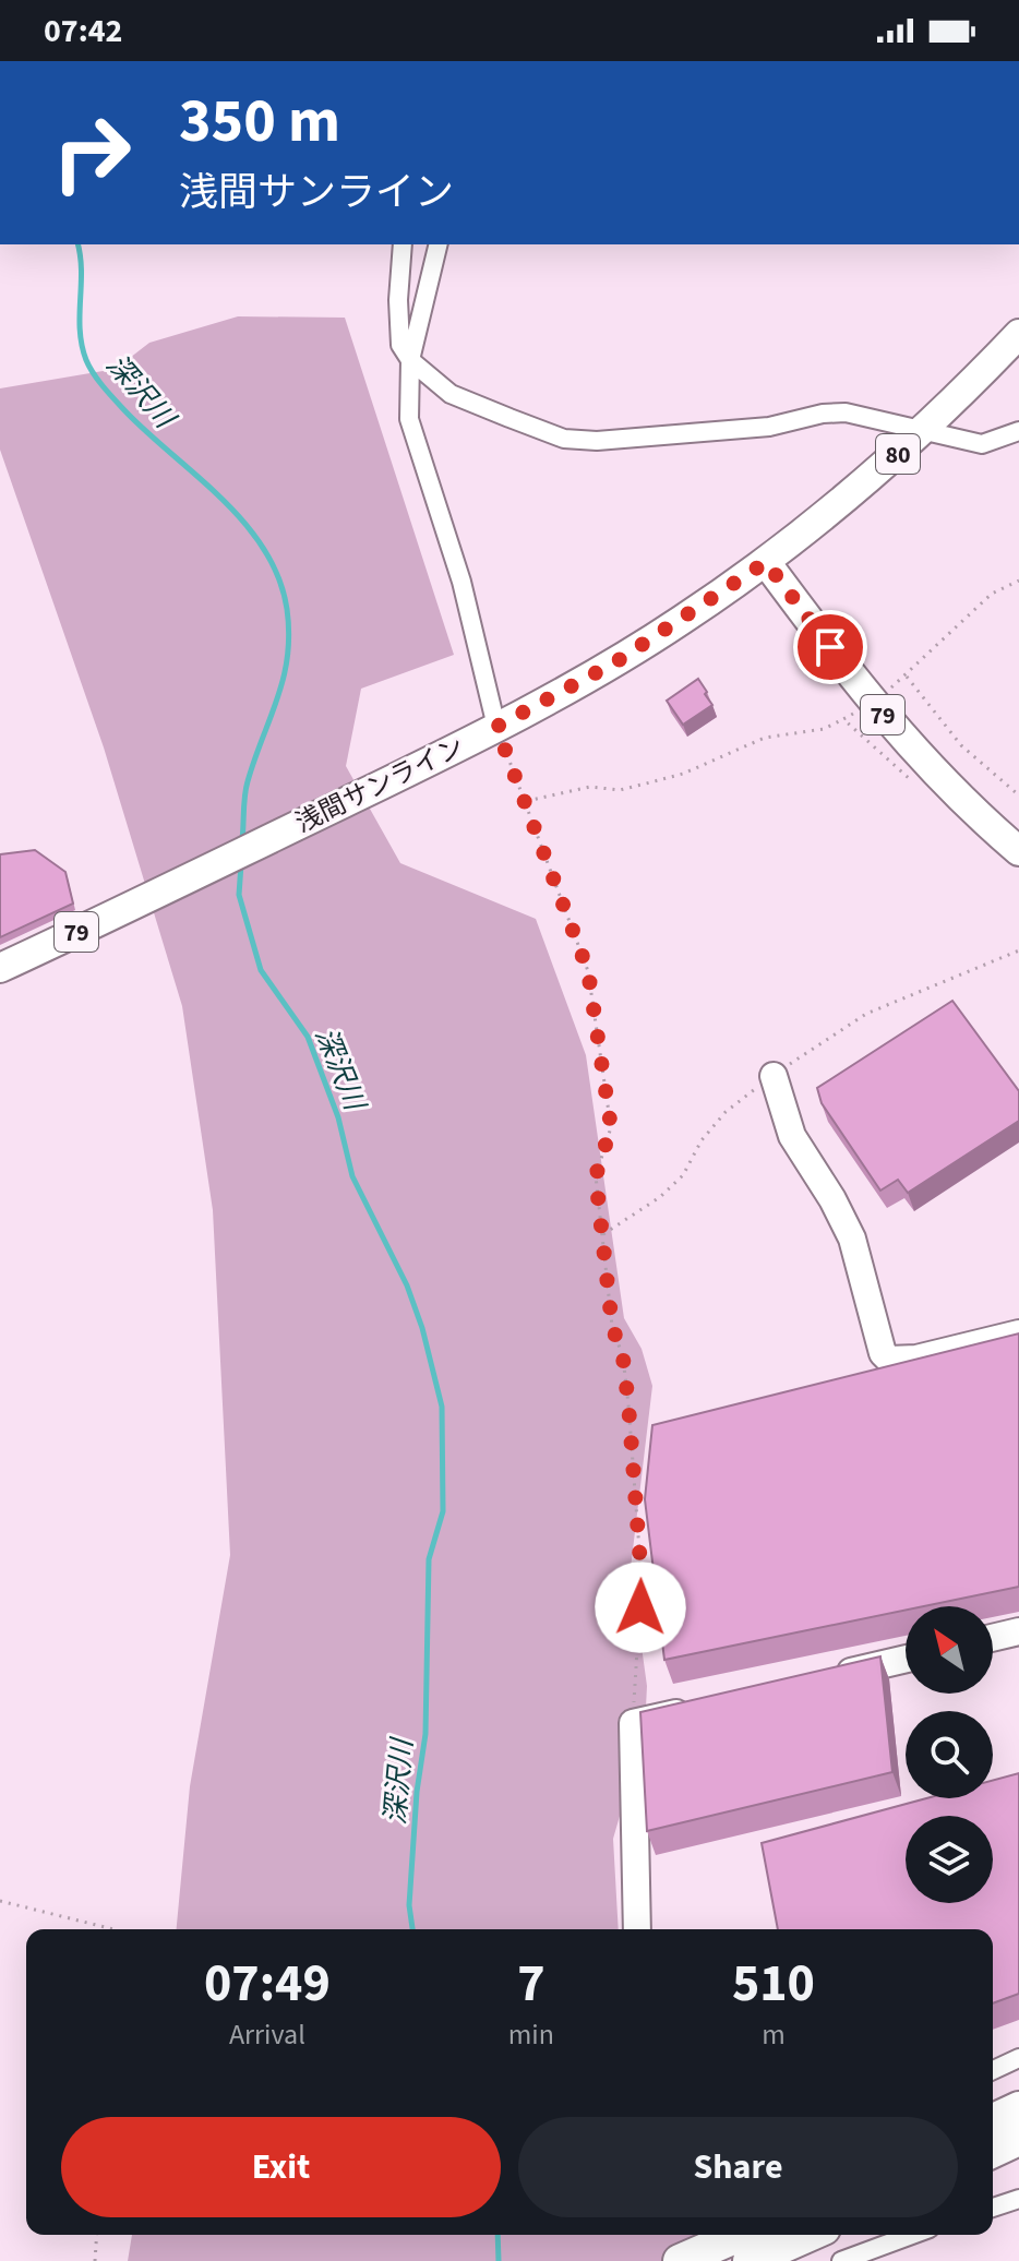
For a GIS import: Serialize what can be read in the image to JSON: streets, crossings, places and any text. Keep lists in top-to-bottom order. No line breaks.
{"streets":{"main road":["80","79","浅間サンライン"]},"crossings":[["79","浅間サンライン"]],"water":["深沢川"],"north":"top left","page":{"status":"07:42","turn":["350 m","浅間サンライン"],"eta":["07:49","Arrival","7","min","510","m"],"buttons":["Exit","Share"]}}
